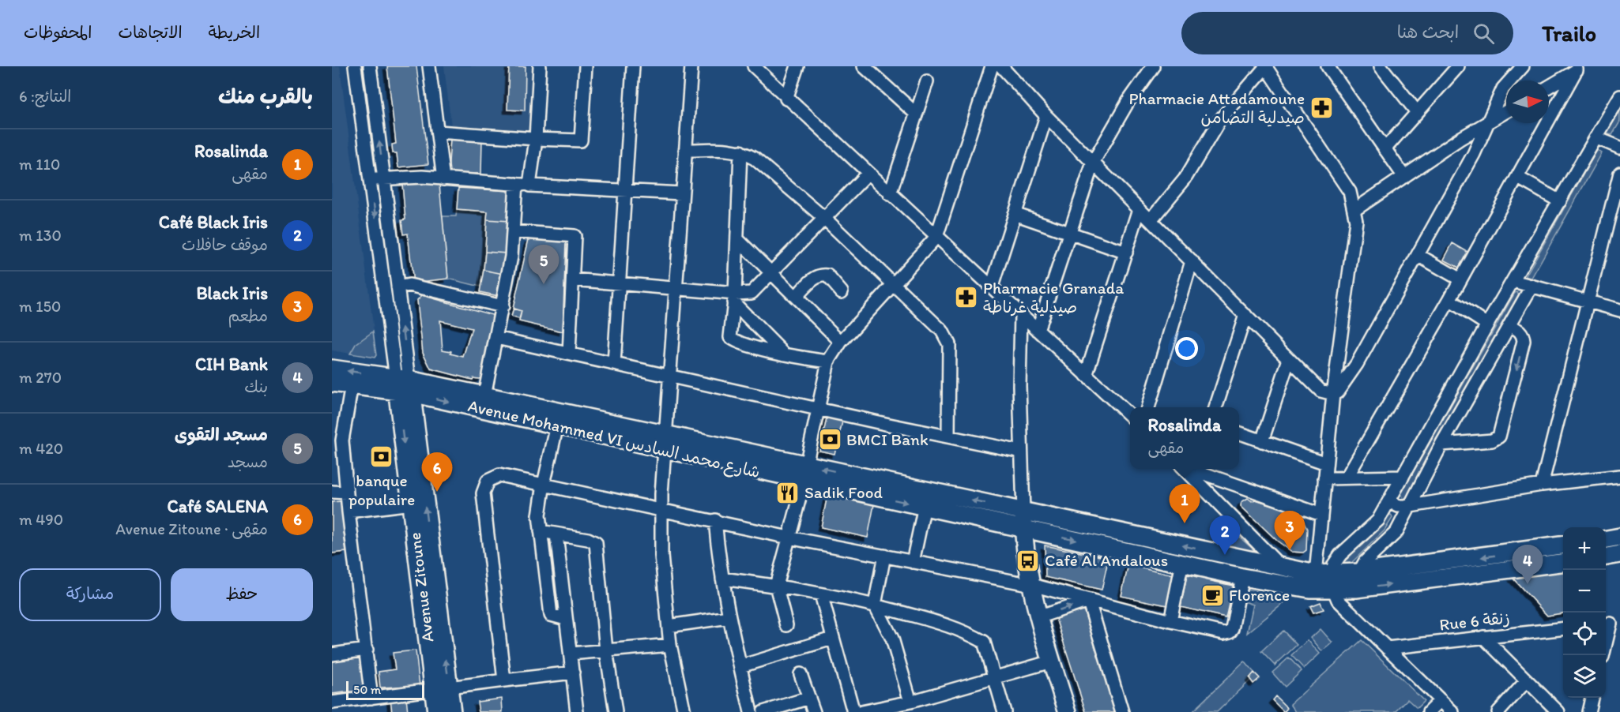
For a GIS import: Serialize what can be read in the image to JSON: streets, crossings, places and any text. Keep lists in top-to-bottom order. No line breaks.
{"streets":{"main road":["Avenue Mohammed VI شارع محمد السادس","Avenue Zitoune"],"street":["Rue 6 زنقة"]},"crossings":[["Avenue Mohammed VI شارع محمد السادس","Avenue Zitoune"]],"places":{"pharmacy":["Pharmacie Attadamoune صيدلية التضامن","Pharmacie Granada صيدلية غرناطة"],"bank":["BMCI Bank","banque populaire"],"restaurant":["Sadik Food"],"bus stop":["Café Al Andalous"],"cafe":["Florence"]},"scale_bar":"50 m","north":"right","page":{"header":"Trailo","search":"ابحث هنا","nav":["الخريطة","الاتجاهات","المحفوظات"],"heading":["بالقرب منك","النتائج: 6"],"list":[{"mark":"1","name":"Rosalinda","note":"مقهى","value":"110 m"},{"mark":"2","name":"Café Black Iris","note":"موقف حافلات","value":"130 m"},{"mark":"3","name":"Black Iris","note":"مطعم","value":"150 m"},{"mark":"4","name":"CIH Bank","note":"بنك","value":"270 m"},{"mark":"5","name":"مسجد التقوى","note":"مسجد","value":"420 m"},{"mark":"6","name":"Café SALENA","note":"مقهى · Avenue Zitoune","value":"490 m"}],"pins":["5","6","1","3","2","4"],"popup":["Rosalinda","مقهى"],"map_buttons":["+","−"],"buttons":["حفظ","مشاركة"],"scale":"50 m"}}
